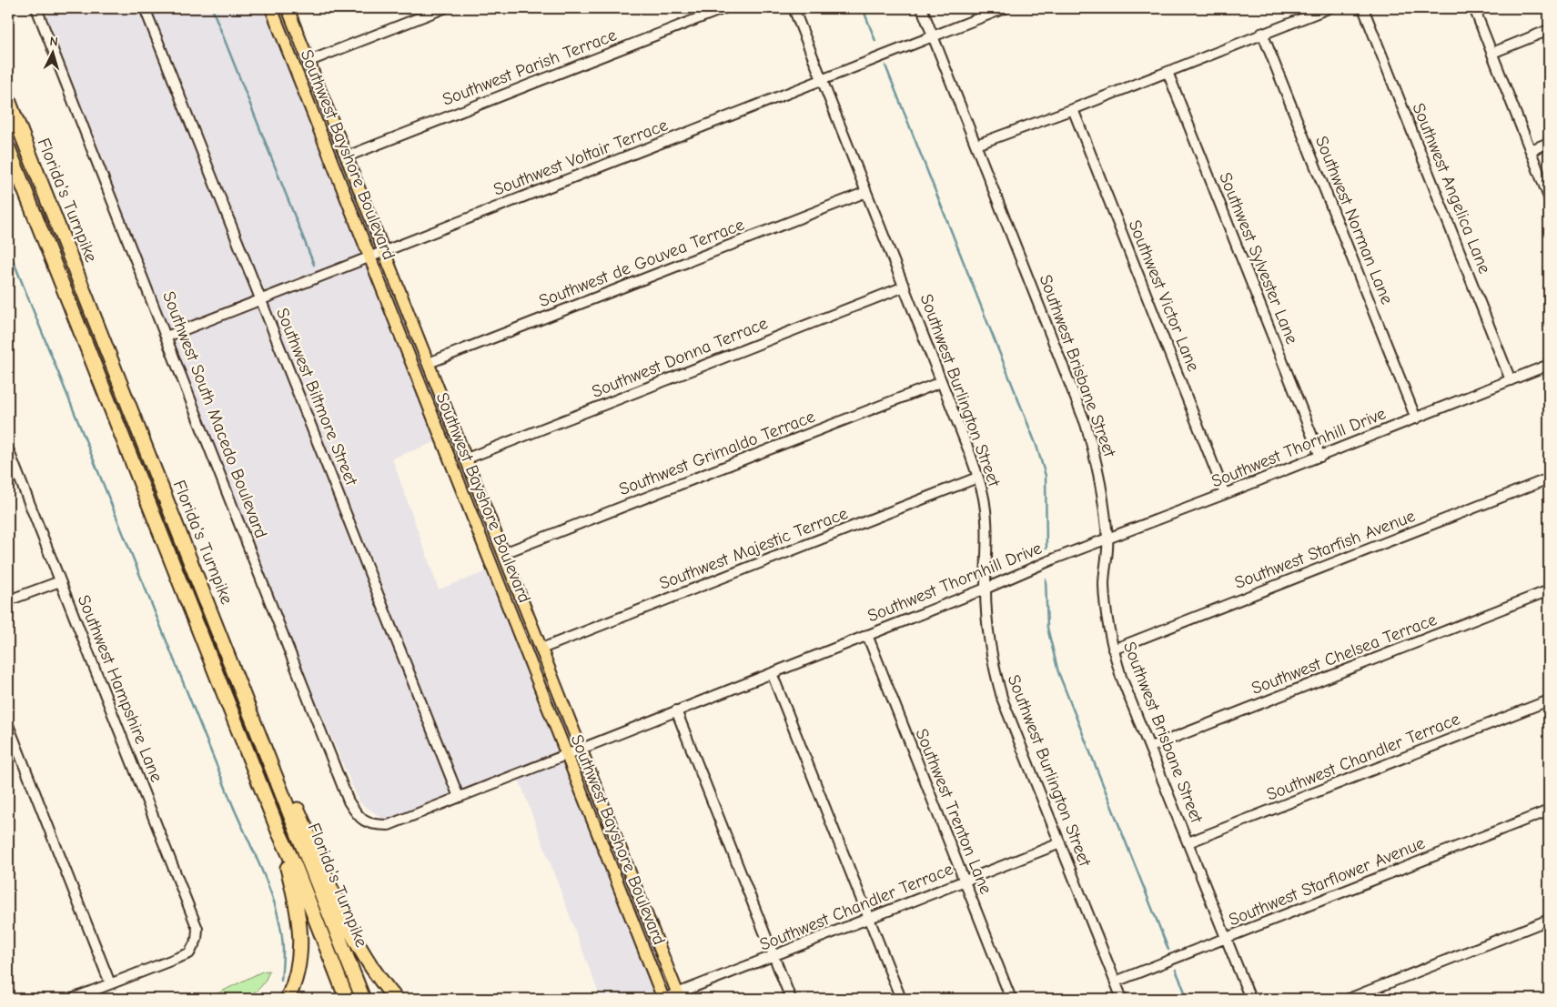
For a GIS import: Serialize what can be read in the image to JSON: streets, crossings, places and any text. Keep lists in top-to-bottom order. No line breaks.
{"streets":{"highway":["Florida's Turnpike"],"main road":["Southwest Bayshore Boulevard"],"street":["Southwest Parish Terrace","Southwest Voltair Terrace","Southwest Angelica Lane","Southwest Norman Lane","Southwest Sylvester Lane","Southwest de Gouvea Terrace","Southwest Victor Lane","Southwest Donna Terrace","Southwest Brisbane Street","Southwest Burlington Street","Southwest Biltmore Street","Southwest South Macedo Boulevard","Southwest Thornhill Drive","Southwest Grimaldo Terrace","Southwest Majestic Terrace","Southwest Starfish Avenue","Southwest Chelsea Terrace","Southwest Hampshire Lane","Southwest Chandler Terrace","Southwest Trenton Lane","Southwest Starflower Avenue"]},"crossings":[["Southwest Parish Terrace","Southwest Bayshore Boulevard"],["Southwest Bayshore Boulevard","Southwest Voltair Terrace"],["Southwest Bayshore Boulevard","Southwest de Gouvea Terrace"],["Southwest Bayshore Boulevard","Southwest Donna Terrace"],["Southwest Bayshore Boulevard","Southwest Thornhill Drive"],["Southwest Bayshore Boulevard","Southwest Grimaldo Terrace"],["Southwest Bayshore Boulevard","Southwest Majestic Terrace"],["Southwest Bayshore Boulevard","Southwest Chandler Terrace"],["Southwest Voltair Terrace","Southwest Brisbane Street"],["Southwest Voltair Terrace","Southwest Burlington Street"],["Southwest Voltair Terrace","Southwest Biltmore Street"],["Southwest Voltair Terrace","Southwest South Macedo Boulevard"],["Southwest Angelica Lane","Southwest Thornhill Drive"],["Southwest Norman Lane","Southwest Thornhill Drive"],["Southwest Sylvester Lane","Southwest Thornhill Drive"],["Southwest de Gouvea Terrace","Southwest Burlington Street"],["Southwest Victor Lane","Southwest Thornhill Drive"],["Southwest Donna Terrace","Southwest Burlington Street"],["Southwest Brisbane Street","Southwest Thornhill Drive"],["Southwest Brisbane Street","Southwest Starfish Avenue"],["Southwest Brisbane Street","Southwest Chelsea Terrace"],["Southwest Brisbane Street","Southwest Chandler Terrace"],["Southwest Brisbane Street","Southwest Starflower Avenue"],["Southwest Burlington Street","Southwest Thornhill Drive"],["Southwest Burlington Street","Southwest Grimaldo Terrace"],["Southwest Burlington Street","Southwest Majestic Terrace"],["Southwest Burlington Street","Southwest Chandler Terrace"],["Southwest Burlington Street","Southwest Starflower Avenue"],["Southwest Biltmore Street","Southwest Thornhill Drive"],["Southwest South Macedo Boulevard","Southwest Thornhill Drive"],["Southwest Thornhill Drive","Southwest Trenton Lane"],["Southwest Chandler Terrace","Southwest Trenton Lane"]],"north":"top"}
